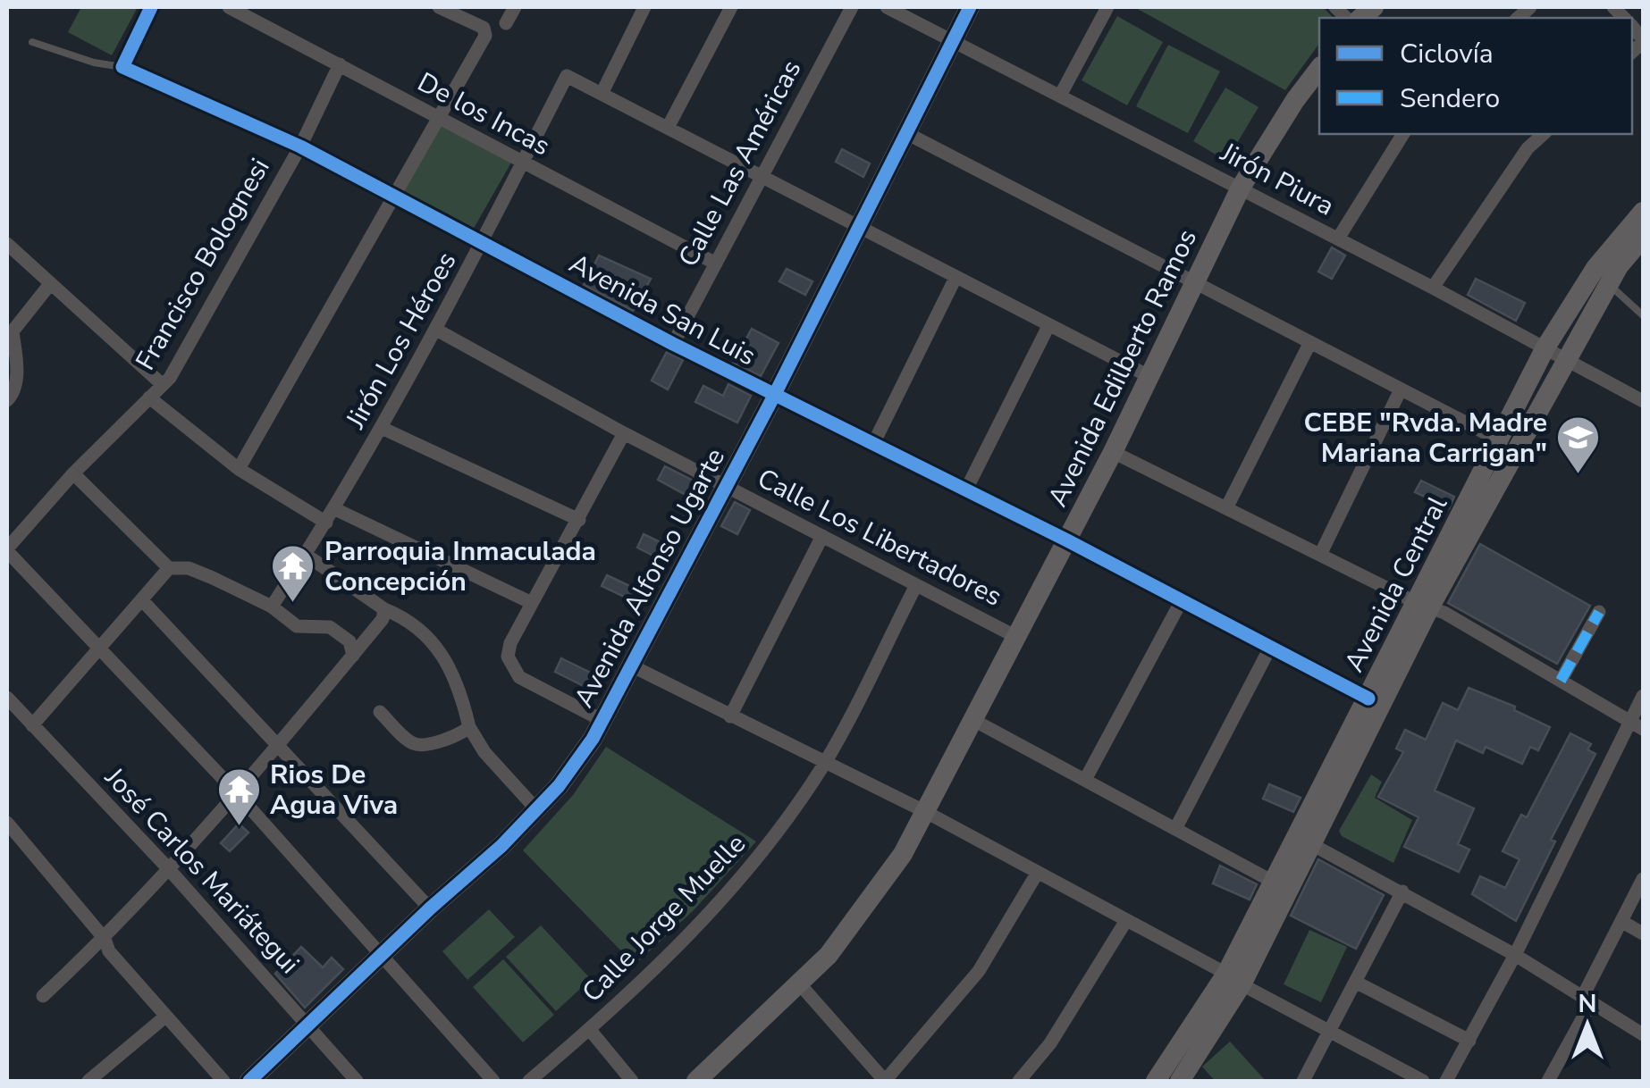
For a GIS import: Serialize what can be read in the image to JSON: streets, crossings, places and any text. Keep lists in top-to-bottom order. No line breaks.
{"streets":{"street":["De los Incas","Calle Las Américas","Jirón Piura","Francisco Bolognesi","Avenida San Luis","Jirón Los Héroes","Avenida Edilberto Ramos","Calle Los Libertadores","Avenida Alfonso Ugarte","Avenida Central","José Carlos Mariátegui","Calle Jorge Muelle"]},"crossings":[["De los Incas","Calle Las Américas"],["De los Incas","Francisco Bolognesi"],["De los Incas","Jirón Los Héroes"],["Calle Las Américas","Avenida San Luis"],["Jirón Piura","Avenida Edilberto Ramos"],["Jirón Piura","Avenida Alfonso Ugarte"],["Jirón Piura","Avenida Central"],["Francisco Bolognesi","Avenida San Luis"],["Avenida San Luis","Jirón Los Héroes"],["Avenida San Luis","Avenida Edilberto Ramos"],["Avenida San Luis","Avenida Alfonso Ugarte"],["Avenida San Luis","Avenida Central"],["Jirón Los Héroes","Calle Los Libertadores"],["Avenida Edilberto Ramos","Calle Los Libertadores"],["Calle Los Libertadores","Avenida Alfonso Ugarte"],["Calle Los Libertadores","Calle Jorge Muelle"],["Avenida Alfonso Ugarte","José Carlos Mariátegui"]],"places":{"school or university":["CEBE \"Rvda. Madre Mariana Carrigan\""],"temple":["Parroquia Inmaculada Concepción","Rios De Agua Viva"]},"legend":["Ciclovía","Sendero"],"north":"top"}
